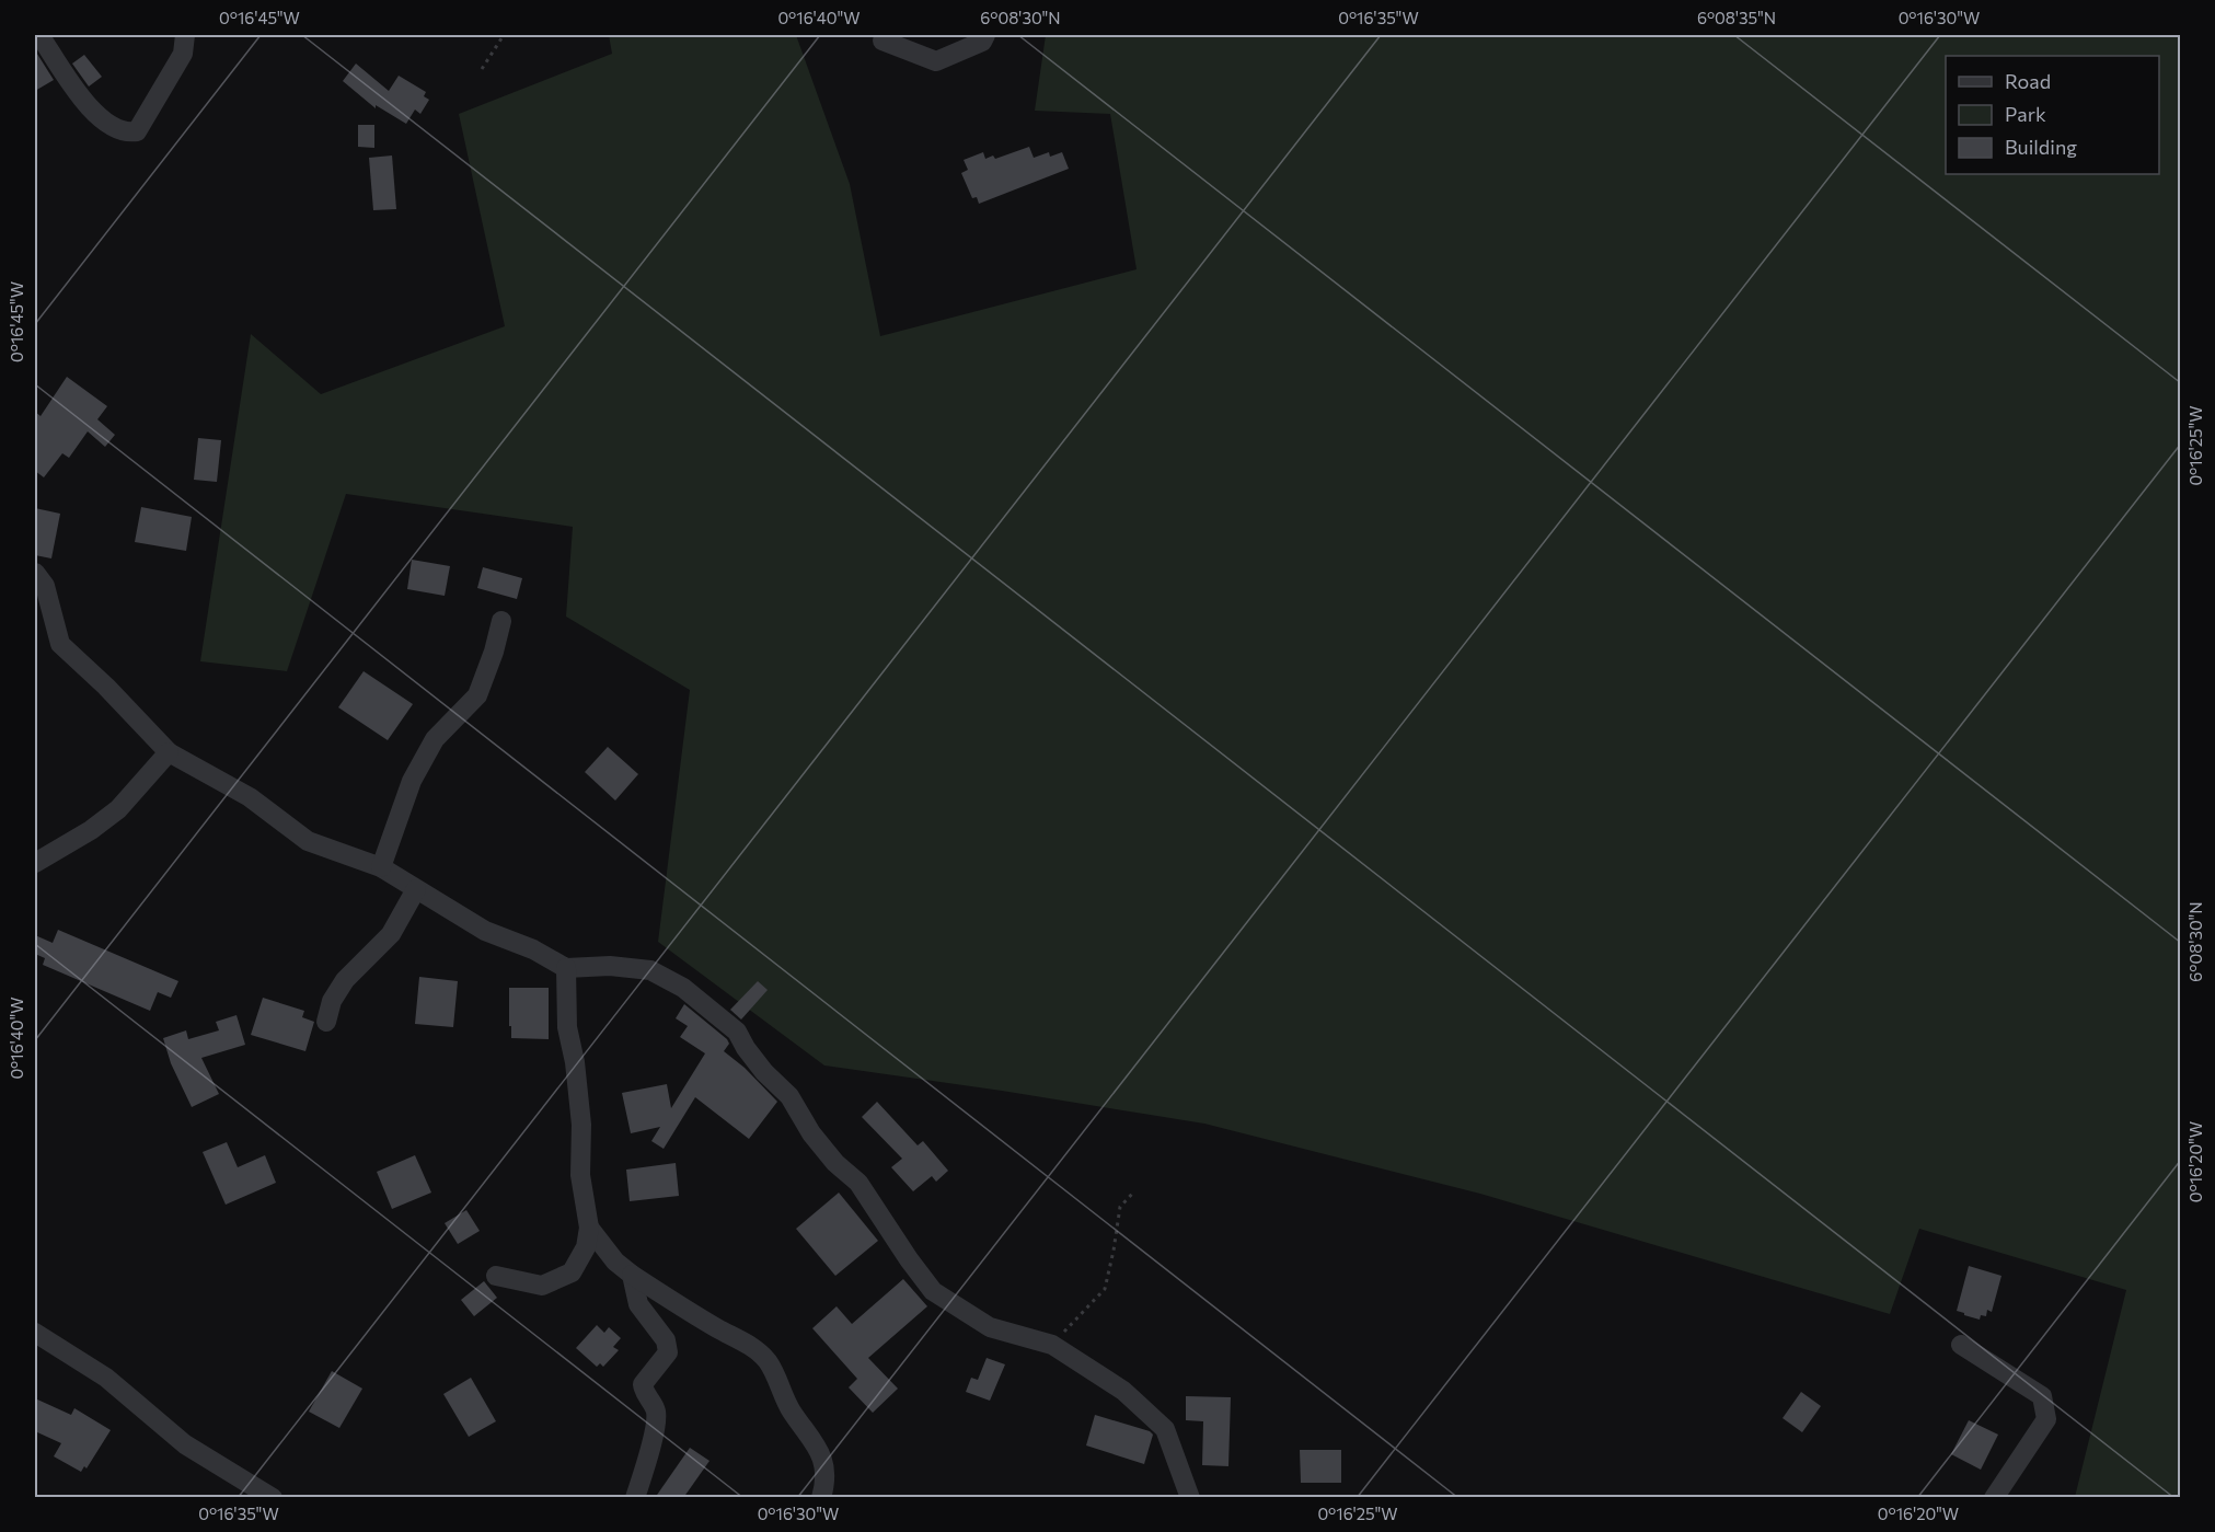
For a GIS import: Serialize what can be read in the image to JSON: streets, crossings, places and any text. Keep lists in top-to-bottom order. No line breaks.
{"legend":["Road","Park","Building"],"coordinates":["0°16'45\"W","0°16'40\"W","6°08'30\"N","0°16'35\"W","6°08'35\"N","0°16'30\"W","0°16'25\"W","0°16'20\"W"]}
